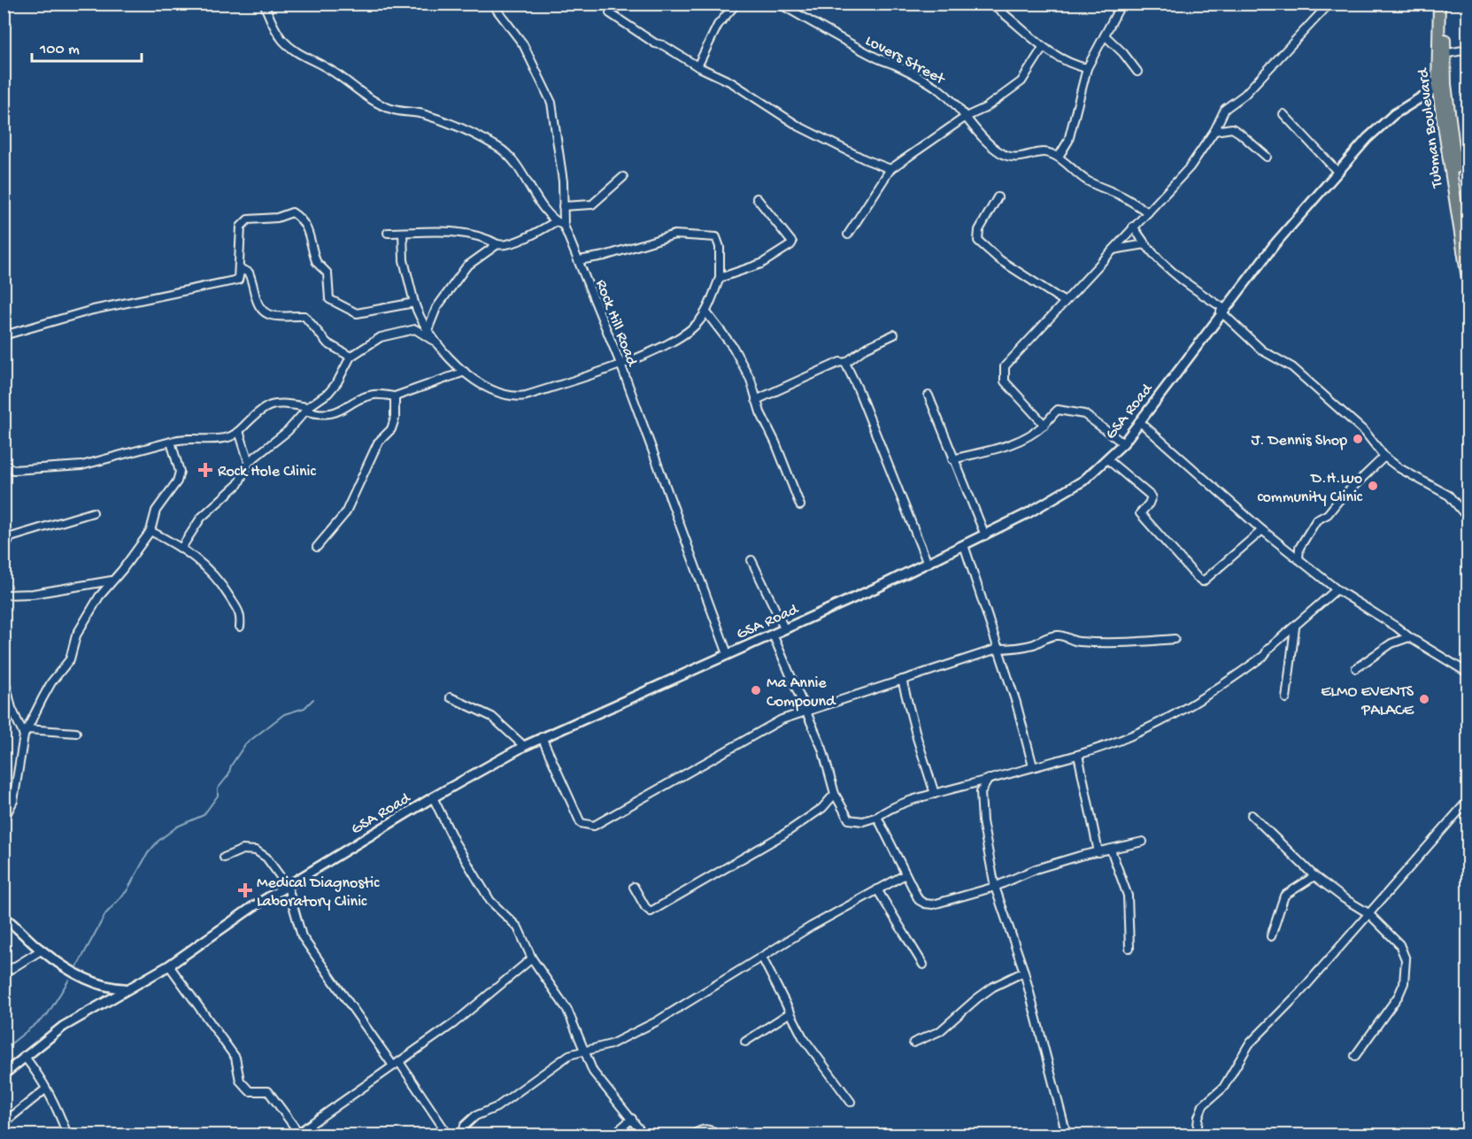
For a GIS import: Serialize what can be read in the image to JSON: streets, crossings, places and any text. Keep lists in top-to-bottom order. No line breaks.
{"streets":{"highway":["Tubman Boulevard"],"street":["Lovers Street","Rock Hill Road","GSA Road"]},"crossings":[["Tubman Boulevard","GSA Road"],["Rock Hill Road","GSA Road"]],"places":{"other":["J. Dennis Shop","D.H.Luo community Clinic","Ma Annie Compound","ELMO EVENTS PALACE"],"health":["Rock Hole Clinic","Medical Diagnostic Laboratory Clinic"]},"scale_bar":"100 m"}
